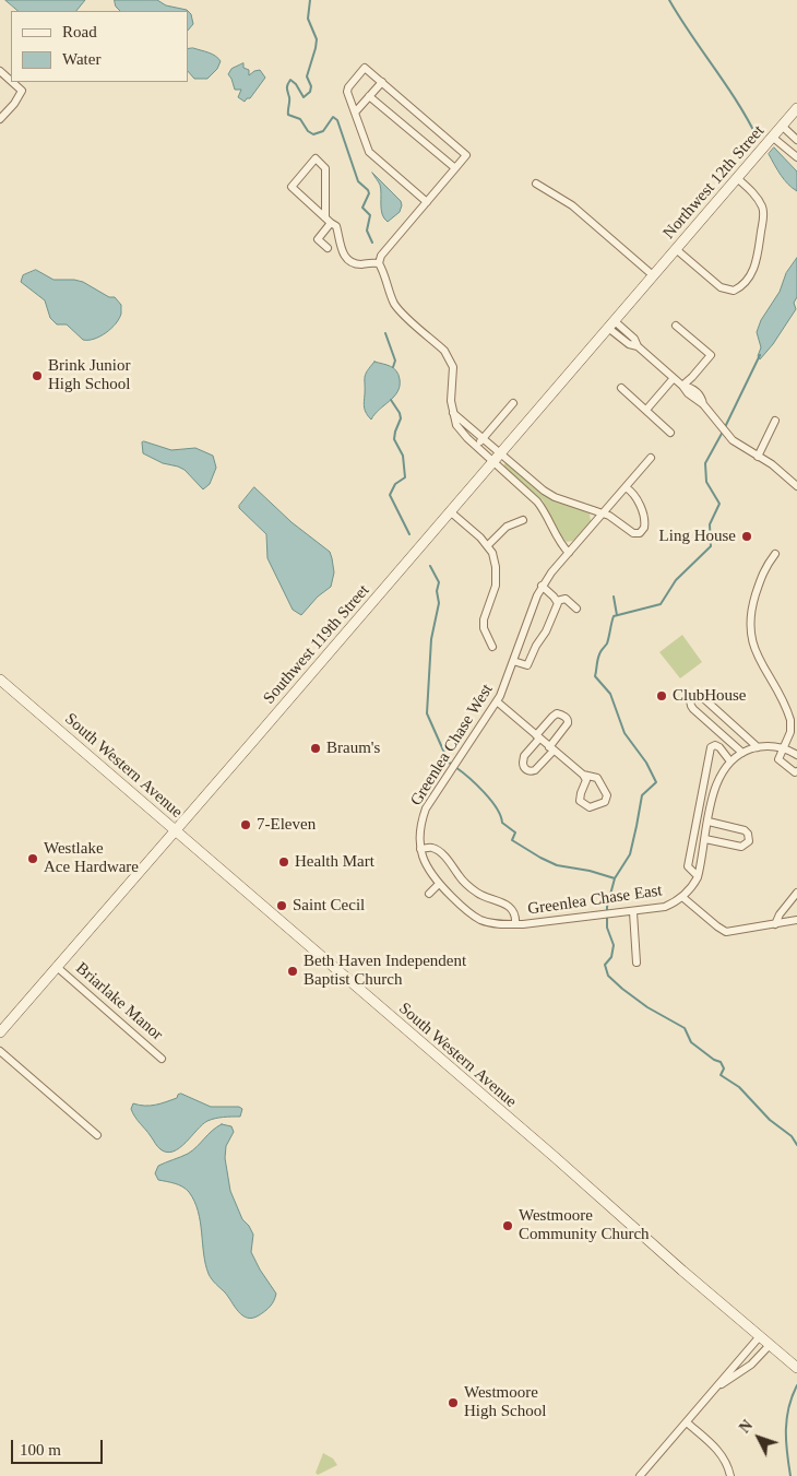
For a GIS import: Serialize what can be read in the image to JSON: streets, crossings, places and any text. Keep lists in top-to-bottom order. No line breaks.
{"streets":{"main road":["Northwest 12th Street","Southwest 119th Street","South Western Avenue"],"street":["Greenlea Chase West","Greenlea Chase East","Briarlake Manor"]},"crossings":[["Northwest 12th Street","Southwest 119th Street"],["Southwest 119th Street","South Western Avenue"],["Southwest 119th Street","Briarlake Manor"],["Greenlea Chase West","Greenlea Chase East"]],"places":["Brink Junior High School","Ling House","ClubHouse","Braum's","7-Eleven","Westlake Ace Hardware","Health Mart","Saint Cecil","Beth Haven Independent Baptist Church","Westmoore Community Church","Westmoore High School"],"legend":["Road","Water"],"scale_bar":"100 m","north":"top left"}
